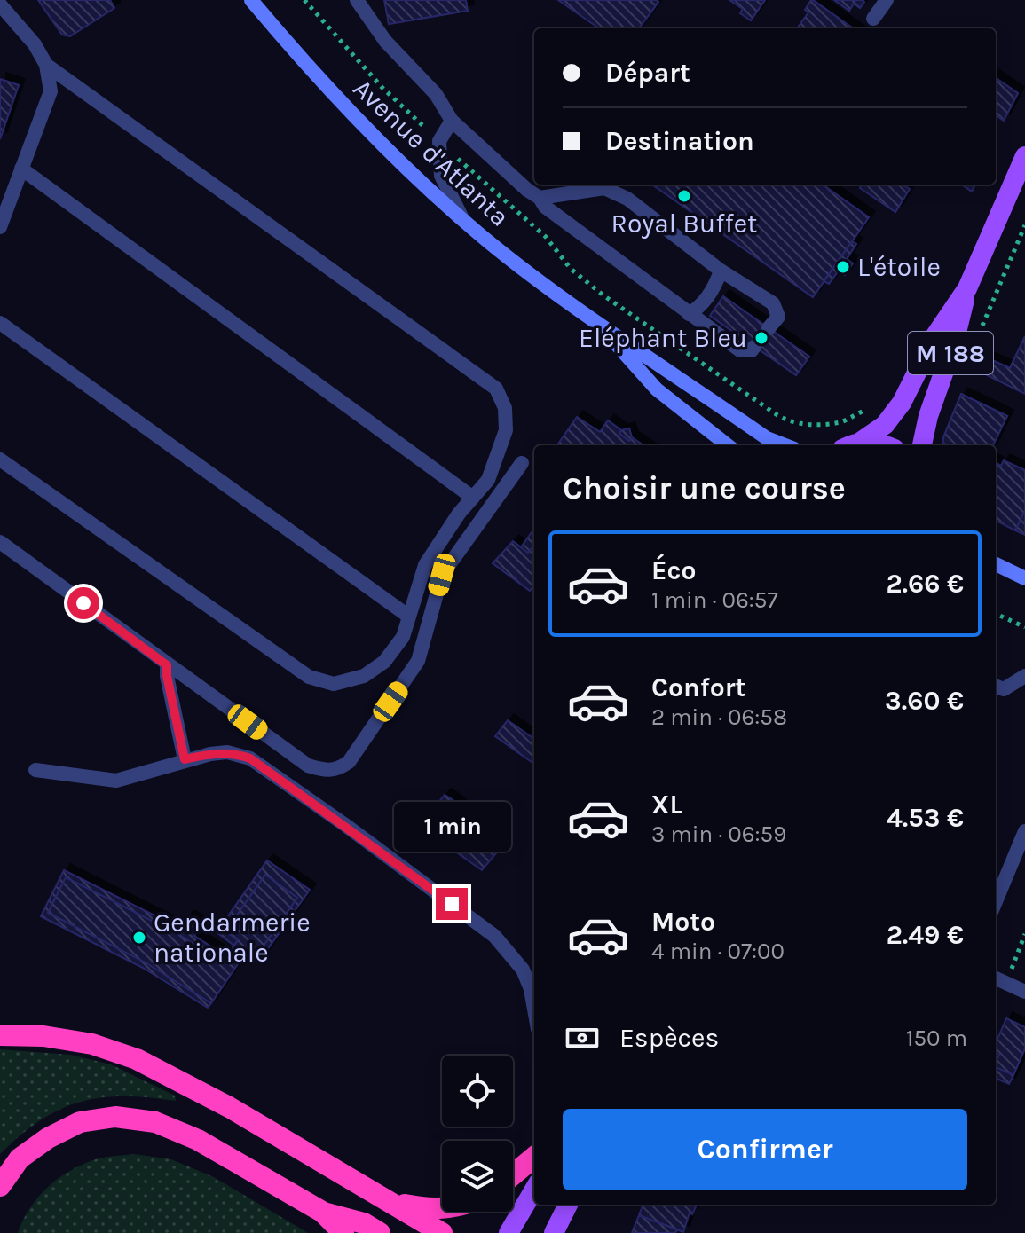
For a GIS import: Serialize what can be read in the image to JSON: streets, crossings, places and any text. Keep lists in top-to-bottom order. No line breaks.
{"streets":{"main road":["Avenue d'Atlanta","M 188"]},"places":["Royal Buffet","L'étoile","Eléphant Bleu","Gendarmerie nationale"],"page":{"banner":["Départ","Destination"],"heading":"Choisir une course","list":[{"name":"Éco","note":"1 min · 06:57","value":"2.66 €"},{"name":"Confort","note":"2 min · 06:58","value":"3.60 €"},{"name":"XL","note":"3 min · 06:59","value":"4.53 €"},{"name":"Moto","note":"4 min · 07:00","value":"2.49 €"}],"bubble":"1 min","pay":["Espèces","150 m"],"buttons":"Confirmer"}}
